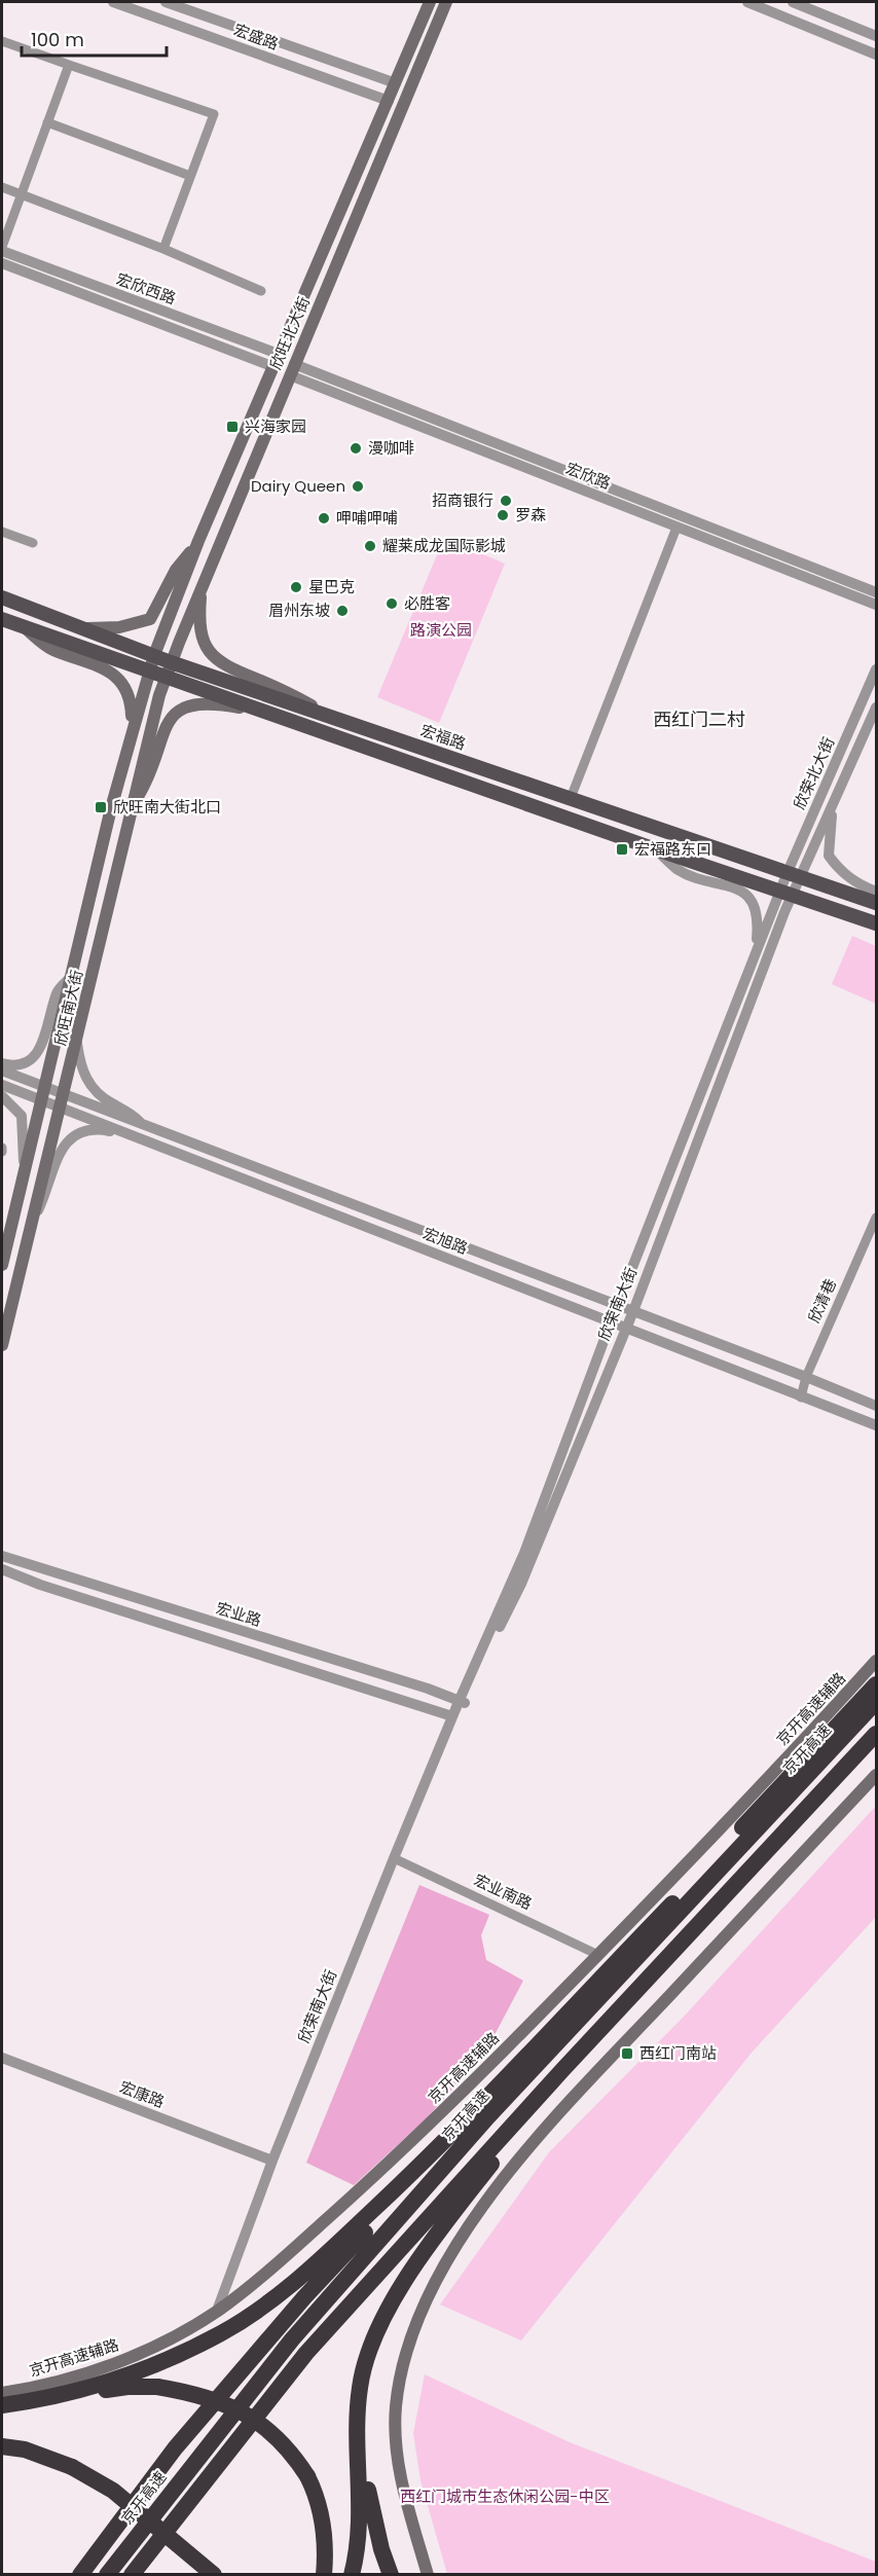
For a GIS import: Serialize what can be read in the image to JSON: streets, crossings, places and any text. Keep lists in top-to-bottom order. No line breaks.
{"streets":{"highway":["京开高速"],"main road":["欣旺北大街","宏福路","欣旺南大街","京开高速辅路"],"street":["宏盛路","宏欣西路","宏欣路","欣荣北大街","宏旭路","欣清巷","欣荣南大街","宏业路","宏业南路","宏康路"]},"crossings":[["宏盛路","欣旺北大街"],["宏欣西路","欣旺北大街"],["欣旺北大街","宏欣路"],["欣旺北大街","宏福路"],["欣旺北大街","欣旺南大街"],["宏福路","欣荣北大街"],["欣荣北大街","欣荣南大街"],["欣旺南大街","宏旭路"],["宏旭路","欣清巷"],["宏旭路","欣荣南大街"],["欣荣南大街","宏业路"],["欣荣南大街","京开高速辅路"],["欣荣南大街","宏业南路"],["欣荣南大街","宏康路"],["京开高速辅路","宏业南路"]],"districts":["西红门二村"],"parks":["路演公园","西红门城市生态休闲公园-中区"],"places":{"transit":["兴海家园","欣旺南大街北口","宏福路东口","西红门南站"],"other":["漫咖啡","Dairy Queen","招商银行","罗森","呷哺呷哺","耀莱成龙国际影城","星巴克","必胜客","眉州东坡"]},"scale_bar":"100 m"}
